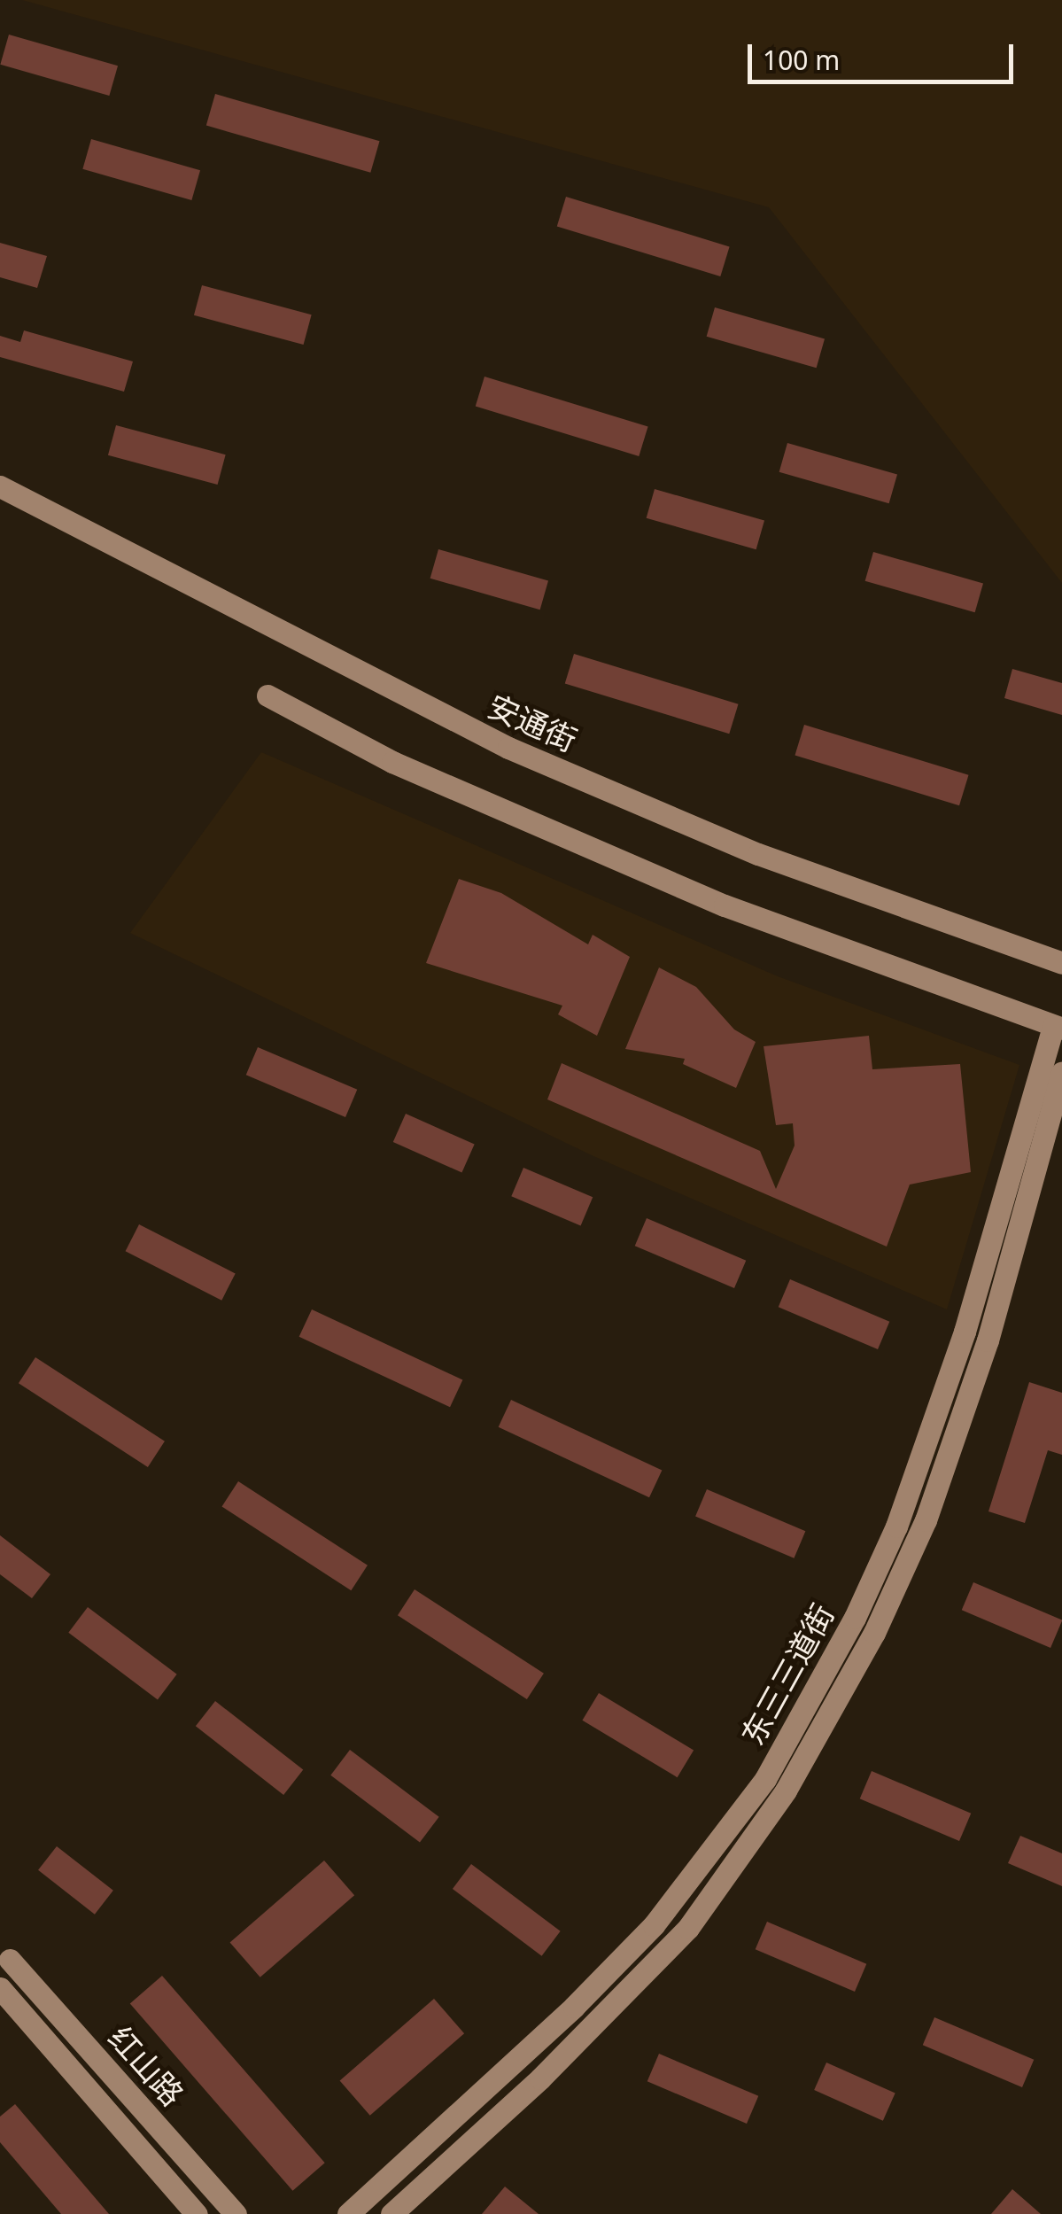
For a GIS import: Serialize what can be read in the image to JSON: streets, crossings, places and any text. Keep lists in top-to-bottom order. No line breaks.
{"streets":{"main road":["安通街","东三三道街","红山路"]},"scale_bar":"100 m"}
